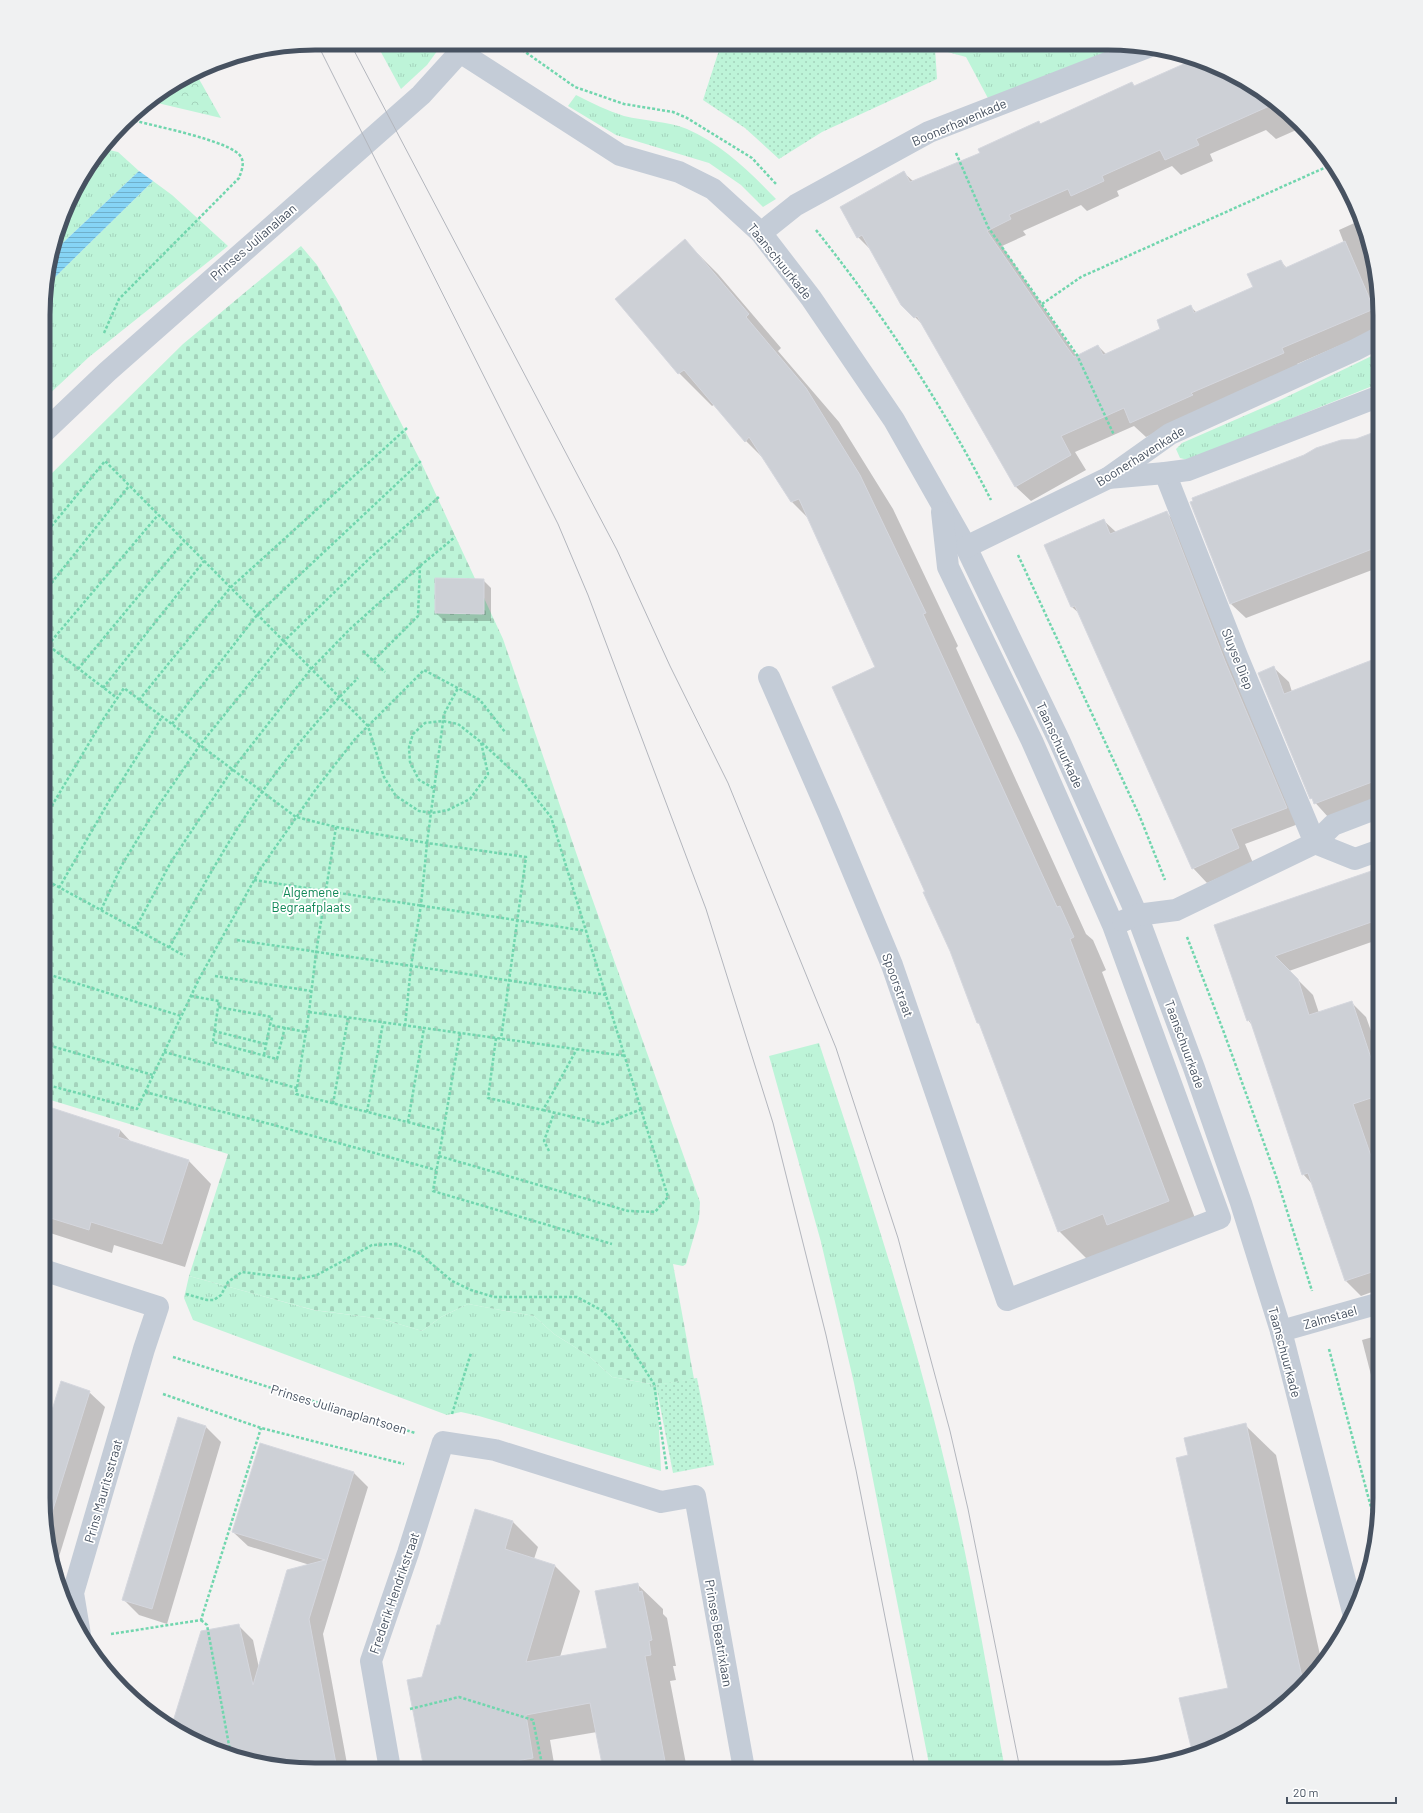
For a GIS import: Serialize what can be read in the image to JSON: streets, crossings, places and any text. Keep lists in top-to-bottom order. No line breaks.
{"streets":{"street":["Boonerhavenkade","Prinses Julianalaan","Taanschuurkade","Sluyse Diep","Spoorstraat","Zalmstael","Prins Mauritsstraat","Frederik Hendrikstraat","Prinses Beatrixlaan"],"path":["Prinses Julianaplantsoen"]},"crossings":[["Boonerhavenkade","Taanschuurkade"],["Taanschuurkade","Spoorstraat"],["Taanschuurkade","Zalmstael"],["Prinses Julianaplantsoen","Prins Mauritsstraat"],["Prinses Julianaplantsoen","Frederik Hendrikstraat"]],"parks":["Algemene Begraafplaats"],"scale_bar":"20 m"}
